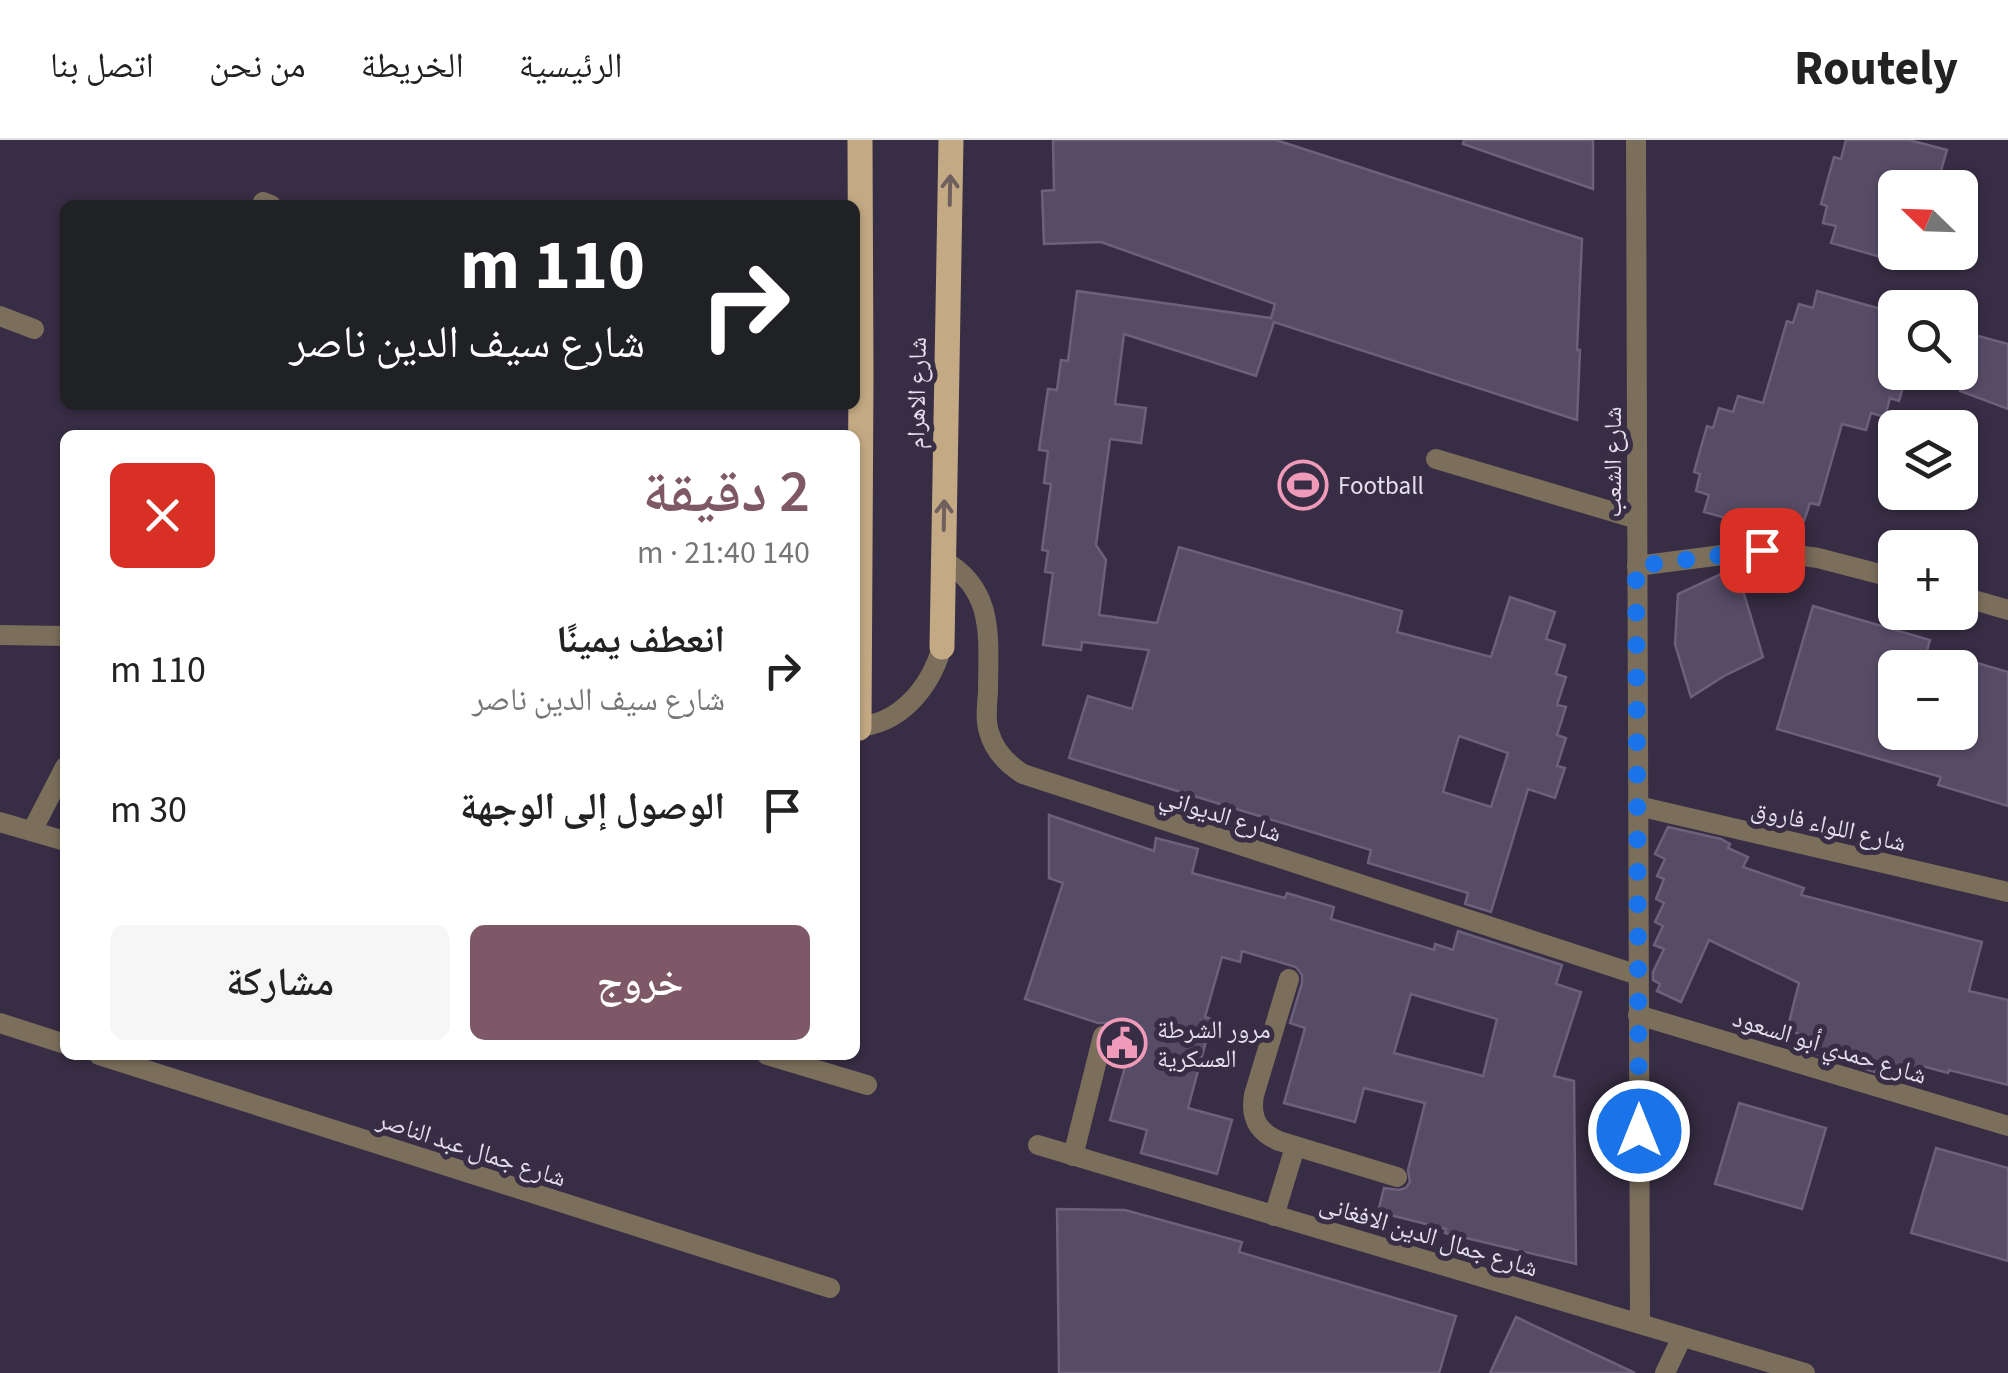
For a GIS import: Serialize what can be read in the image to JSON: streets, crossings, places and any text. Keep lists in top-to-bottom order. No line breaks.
{"streets":{"main road":["شارع الاهرام"],"street":["شارع الشعب","شارع الديواني","شارع اللواء فاروق","شارع حمدي أبو السعود","شارع جمال عبد الناصر","شارع جمال الدين الافغانى"]},"crossings":[["شارع الاهرام","شارع الديواني"],["شارع الشعب","شارع الديواني"],["شارع الشعب","شارع اللواء فاروق"],["شارع الشعب","شارع حمدي أبو السعود"],["شارع الشعب","شارع جمال الدين الافغانى"]],"one_way":["شارع الاهرام"],"places":{"sports":["Football"],"public building":["مرور الشرطة العسكرية"]},"north":"top left","page":{"header":"Routely","nav":["الرئيسية","الخريطة","من نحن","اتصل بنا"],"map_buttons":["+","−"],"turn":["110 m","شارع سيف الدين ناصر"],"heading":["2 دقيقة","140 m · 21:40"],"list":[{"name":"انعطف يمينًا","note":"شارع سيف الدين ناصر","value":"110 m"},{"name":"الوصول إلى الوجهة","value":"30 m"}],"buttons":["خروج","مشاركة"]}}
